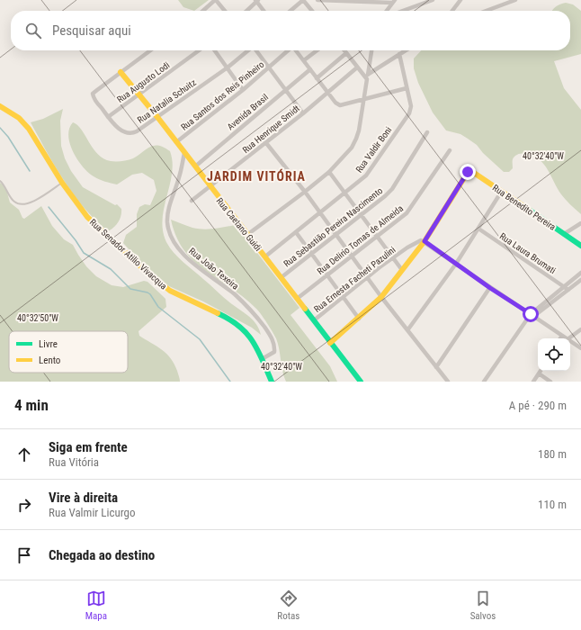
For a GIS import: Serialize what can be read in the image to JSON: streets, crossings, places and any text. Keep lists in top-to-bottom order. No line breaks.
{"streets":{"street":["Rua Augusto Lodi","Rua Santos dos Reis Pinheiro","Rua Natalia Schuitz","Avenida Brasil","Rua Henrique Smidt","Rua Valdir Boni","Rua Benedito Pereira","Rua Caetano Guidi","Rua Sebastião Pereira Nascimento","Rua Delirio Tomas de Almeida","Rua Laura Brumati","Rua Senador Atilio Vivacqua","Rua João Texeira","Rua Ernesta Facheti Pazulini"]},"crossings":[["Rua Augusto Lodi","Rua Natalia Schuitz"],["Rua Augusto Lodi","Rua Caetano Guidi"],["Rua Santos dos Reis Pinheiro","Rua Caetano Guidi"],["Rua Natalia Schuitz","Rua Caetano Guidi"],["Avenida Brasil","Rua Caetano Guidi"],["Rua Henrique Smidt","Rua Caetano Guidi"],["Rua Valdir Boni","Rua Caetano Guidi"],["Rua Benedito Pereira","Rua Ernesta Facheti Pazulini"],["Rua Caetano Guidi","Rua Sebastião Pereira Nascimento"],["Rua Caetano Guidi","Rua Delirio Tomas de Almeida"],["Rua Caetano Guidi","Rua João Texeira"],["Rua Caetano Guidi","Rua Ernesta Facheti Pazulini"],["Rua Senador Atilio Vivacqua","Rua João Texeira"]],"districts":["JARDIM VITÓRIA"],"legend":["Livre","Lento"],"page":{"search":"Pesquisar aqui","heading":["4 min","A pé · 290 m"],"list":[["Siga em frente","Rua Vitória","180 m"],["Vire à direita","Rua Valmir Licurgo","110 m"],"Chegada ao destino"],"nav":["Mapa","Rotas","Salvos"]},"coordinates":["40°32'40\"W","40°32'50\"W"]}
